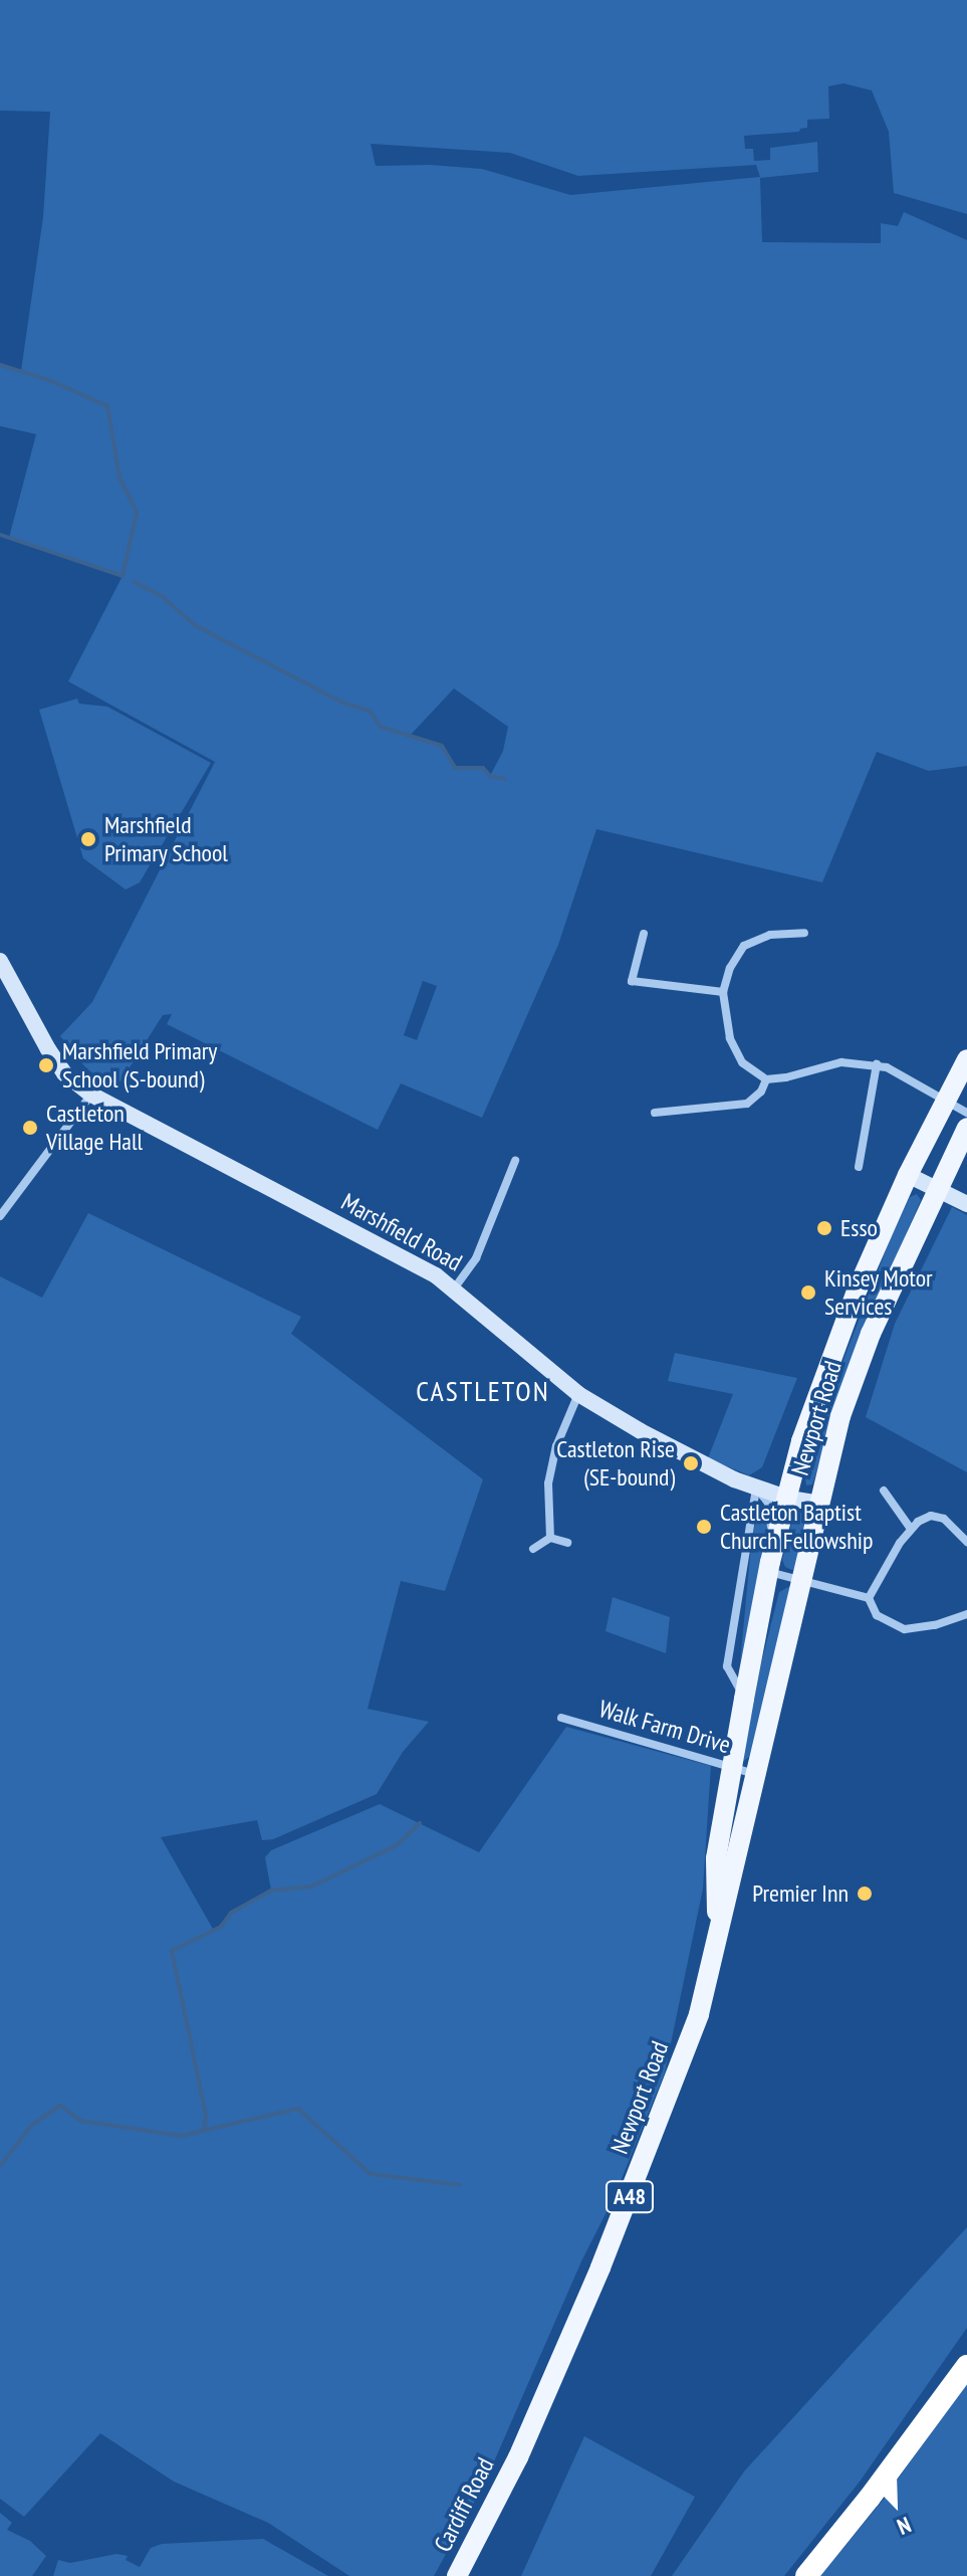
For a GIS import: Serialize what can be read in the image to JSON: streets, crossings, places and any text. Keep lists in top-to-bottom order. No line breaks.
{"streets":{"main road":["Newport Road","A48","Cardiff Road"],"street":["Marshfield Road","Walk Farm Drive"]},"crossings":[["Marshfield Road","Newport Road"],["Newport Road","Walk Farm Drive"],["Newport Road","Cardiff Road"]],"districts":["CASTLETON"],"places":["Marshfield Primary School","Marshfield Primary School (S-bound)","Castleton Village Hall","Esso","Kinsey Motor Services","Castleton Rise (SE-bound)","Castleton Baptist Church Fellowship","Premier Inn"],"north":"bottom right"}
